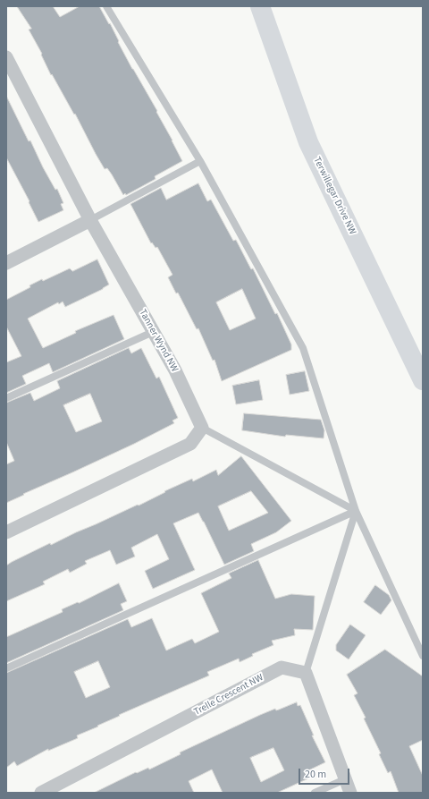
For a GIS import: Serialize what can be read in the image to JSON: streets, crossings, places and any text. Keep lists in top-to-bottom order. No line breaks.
{"streets":{"main road":["Terwillegar Drive NW"],"street":["Tanner Wynd NW","Trelle Crescent NW"]},"scale_bar":"20 m"}
